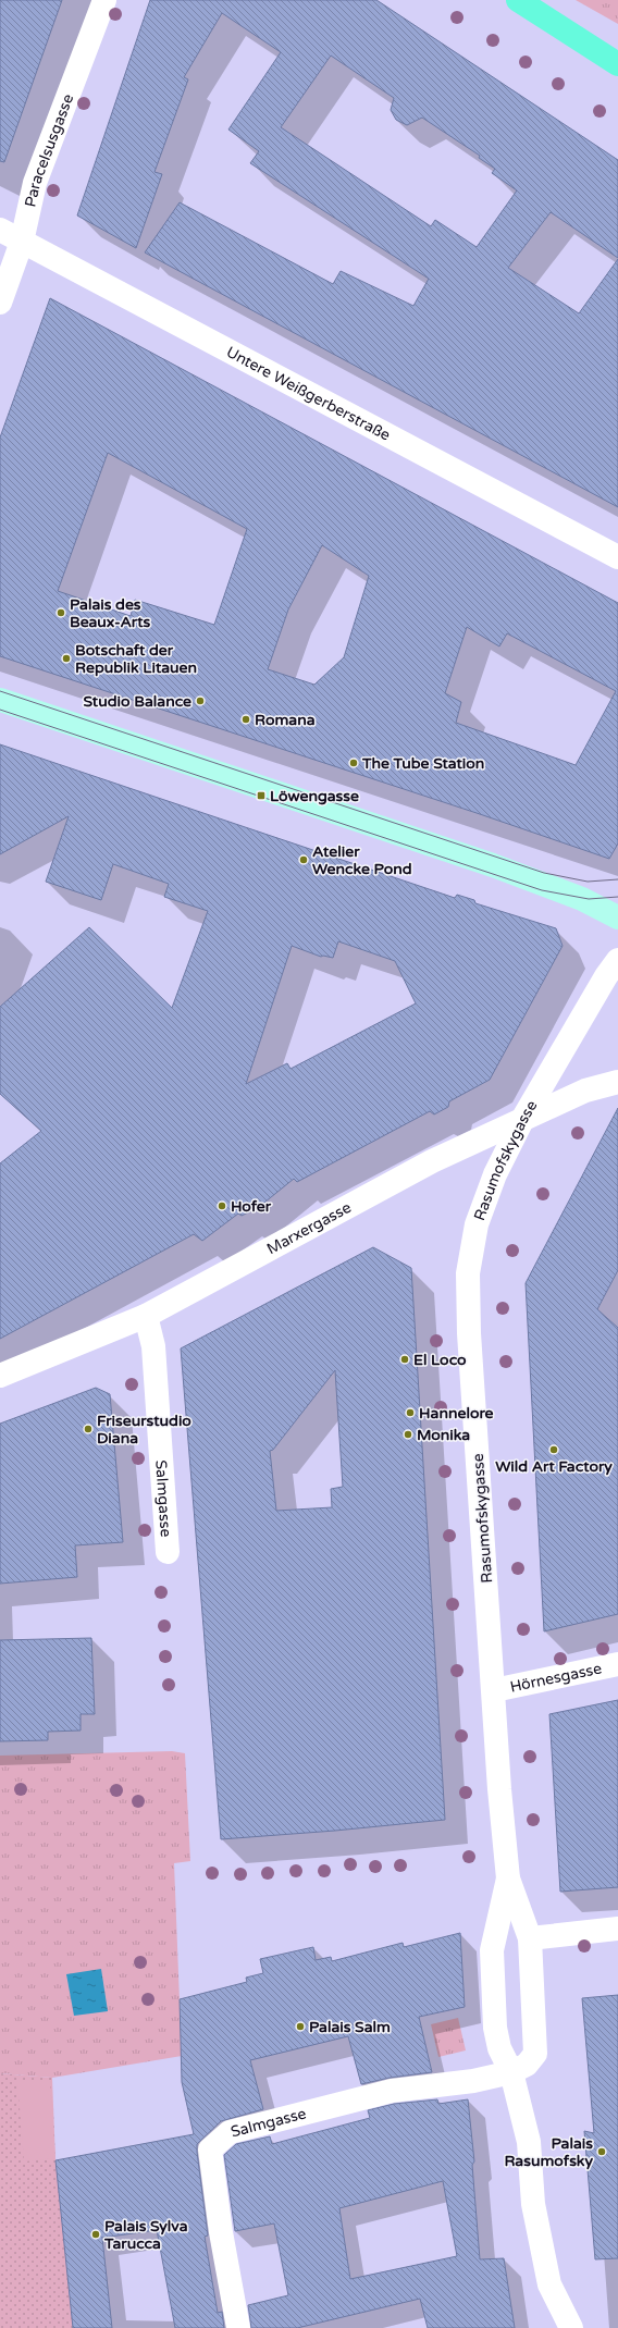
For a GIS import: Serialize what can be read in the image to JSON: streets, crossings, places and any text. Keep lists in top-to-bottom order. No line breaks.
{"streets":{"street":["Paracelsusgasse","Untere Weißgerberstraße","Rasumofskygasse","Marxergasse","Salmgasse","Hörnesgasse"]},"crossings":[["Paracelsusgasse","Untere Weißgerberstraße"],["Rasumofskygasse","Marxergasse"],["Rasumofskygasse","Salmgasse"],["Rasumofskygasse","Hörnesgasse"],["Marxergasse","Salmgasse"]],"places":{"other":["Palais des Beaux-Arts","Botschaft der Republik Litauen","Studio Balance","Romana","The Tube Station","Atelier Wencke Pond","Hofer","El Loco","Hannelore","Friseurstudio Diana","Monika","Wild Art Factory","Palais Salm","Palais Rasumofsky","Palais Sylva Tarucca"],"transit":["Löwengasse"]}}
